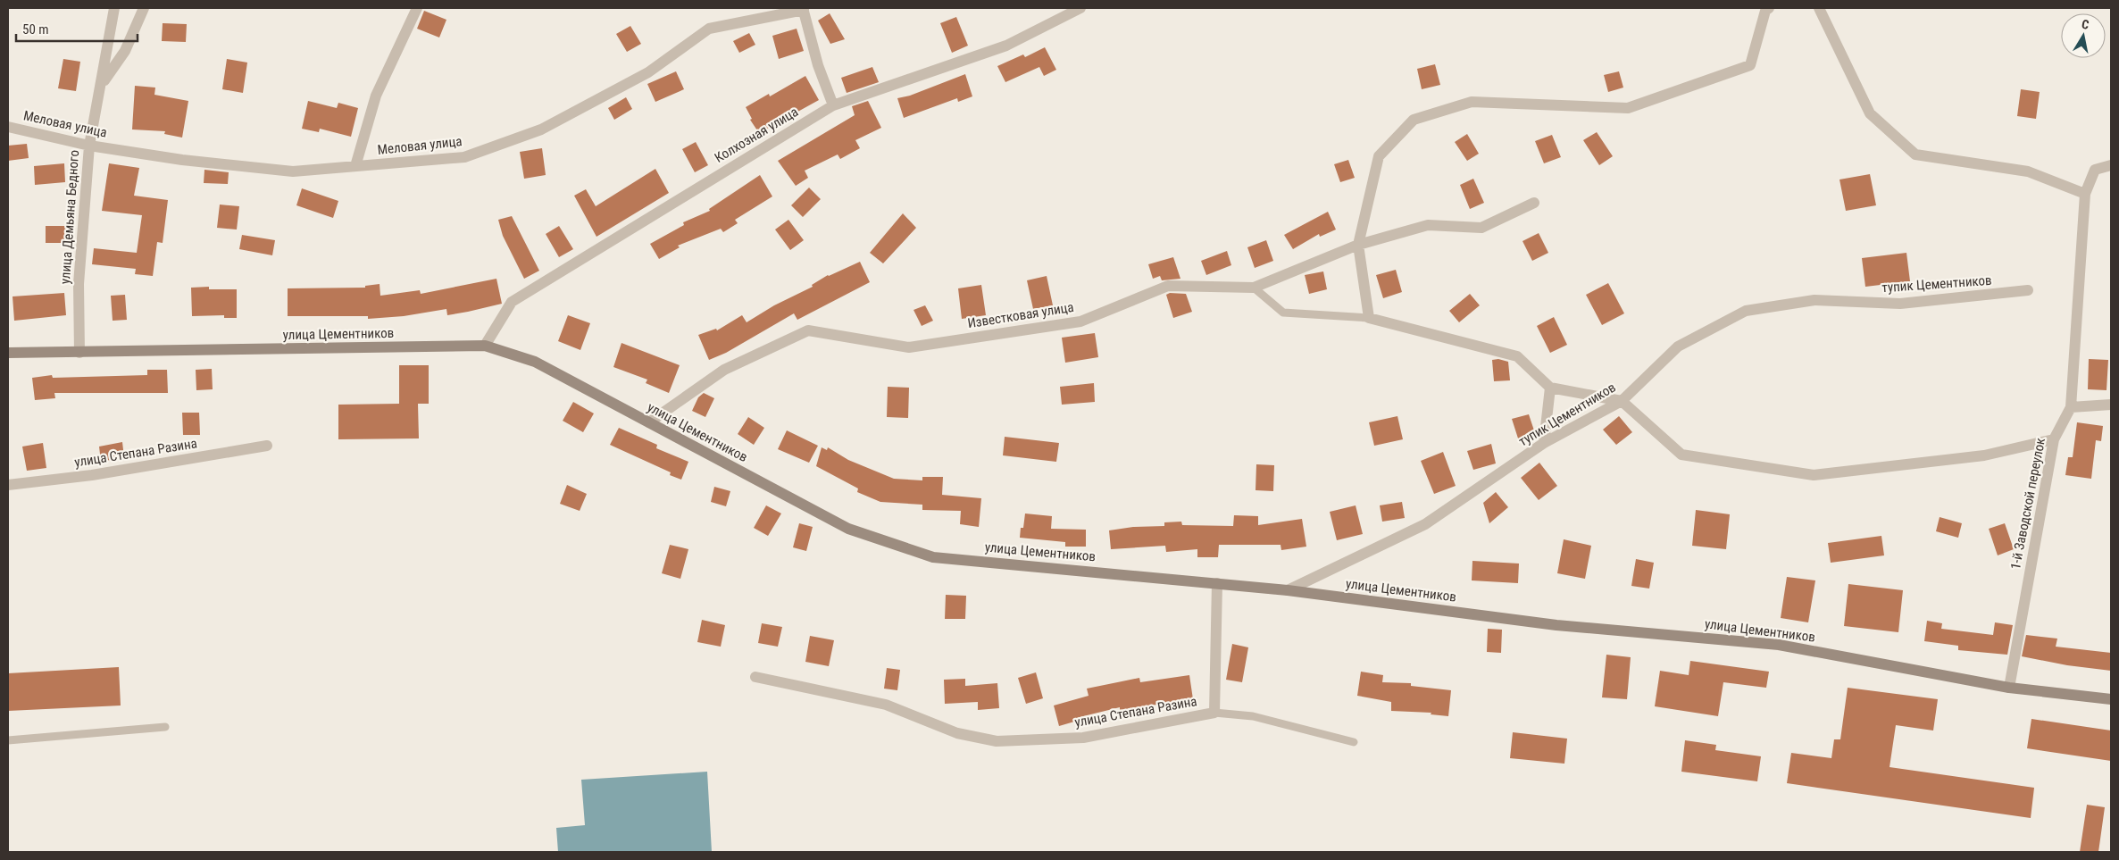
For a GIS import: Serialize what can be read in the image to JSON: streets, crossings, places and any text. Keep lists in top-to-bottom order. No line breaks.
{"streets":{"street":["Меловая улица","Колхозная улица","улица Демьяна Бедного","тупик Цементников","Известковая улица","улица Цементников","улица Степана Разина","1-й Заводской переулок"]},"crossings":[["Меловая улица","улица Демьяна Бедного"],["Колхозная улица","улица Цементников"],["улица Демьяна Бедного","улица Цементников"],["тупик Цементников","улица Цементников"],["Известковая улица","улица Цементников"],["улица Цементников","улица Степана Разина"],["улица Цементников","1-й Заводской переулок"]],"scale_bar":"50 m","north":"top"}
